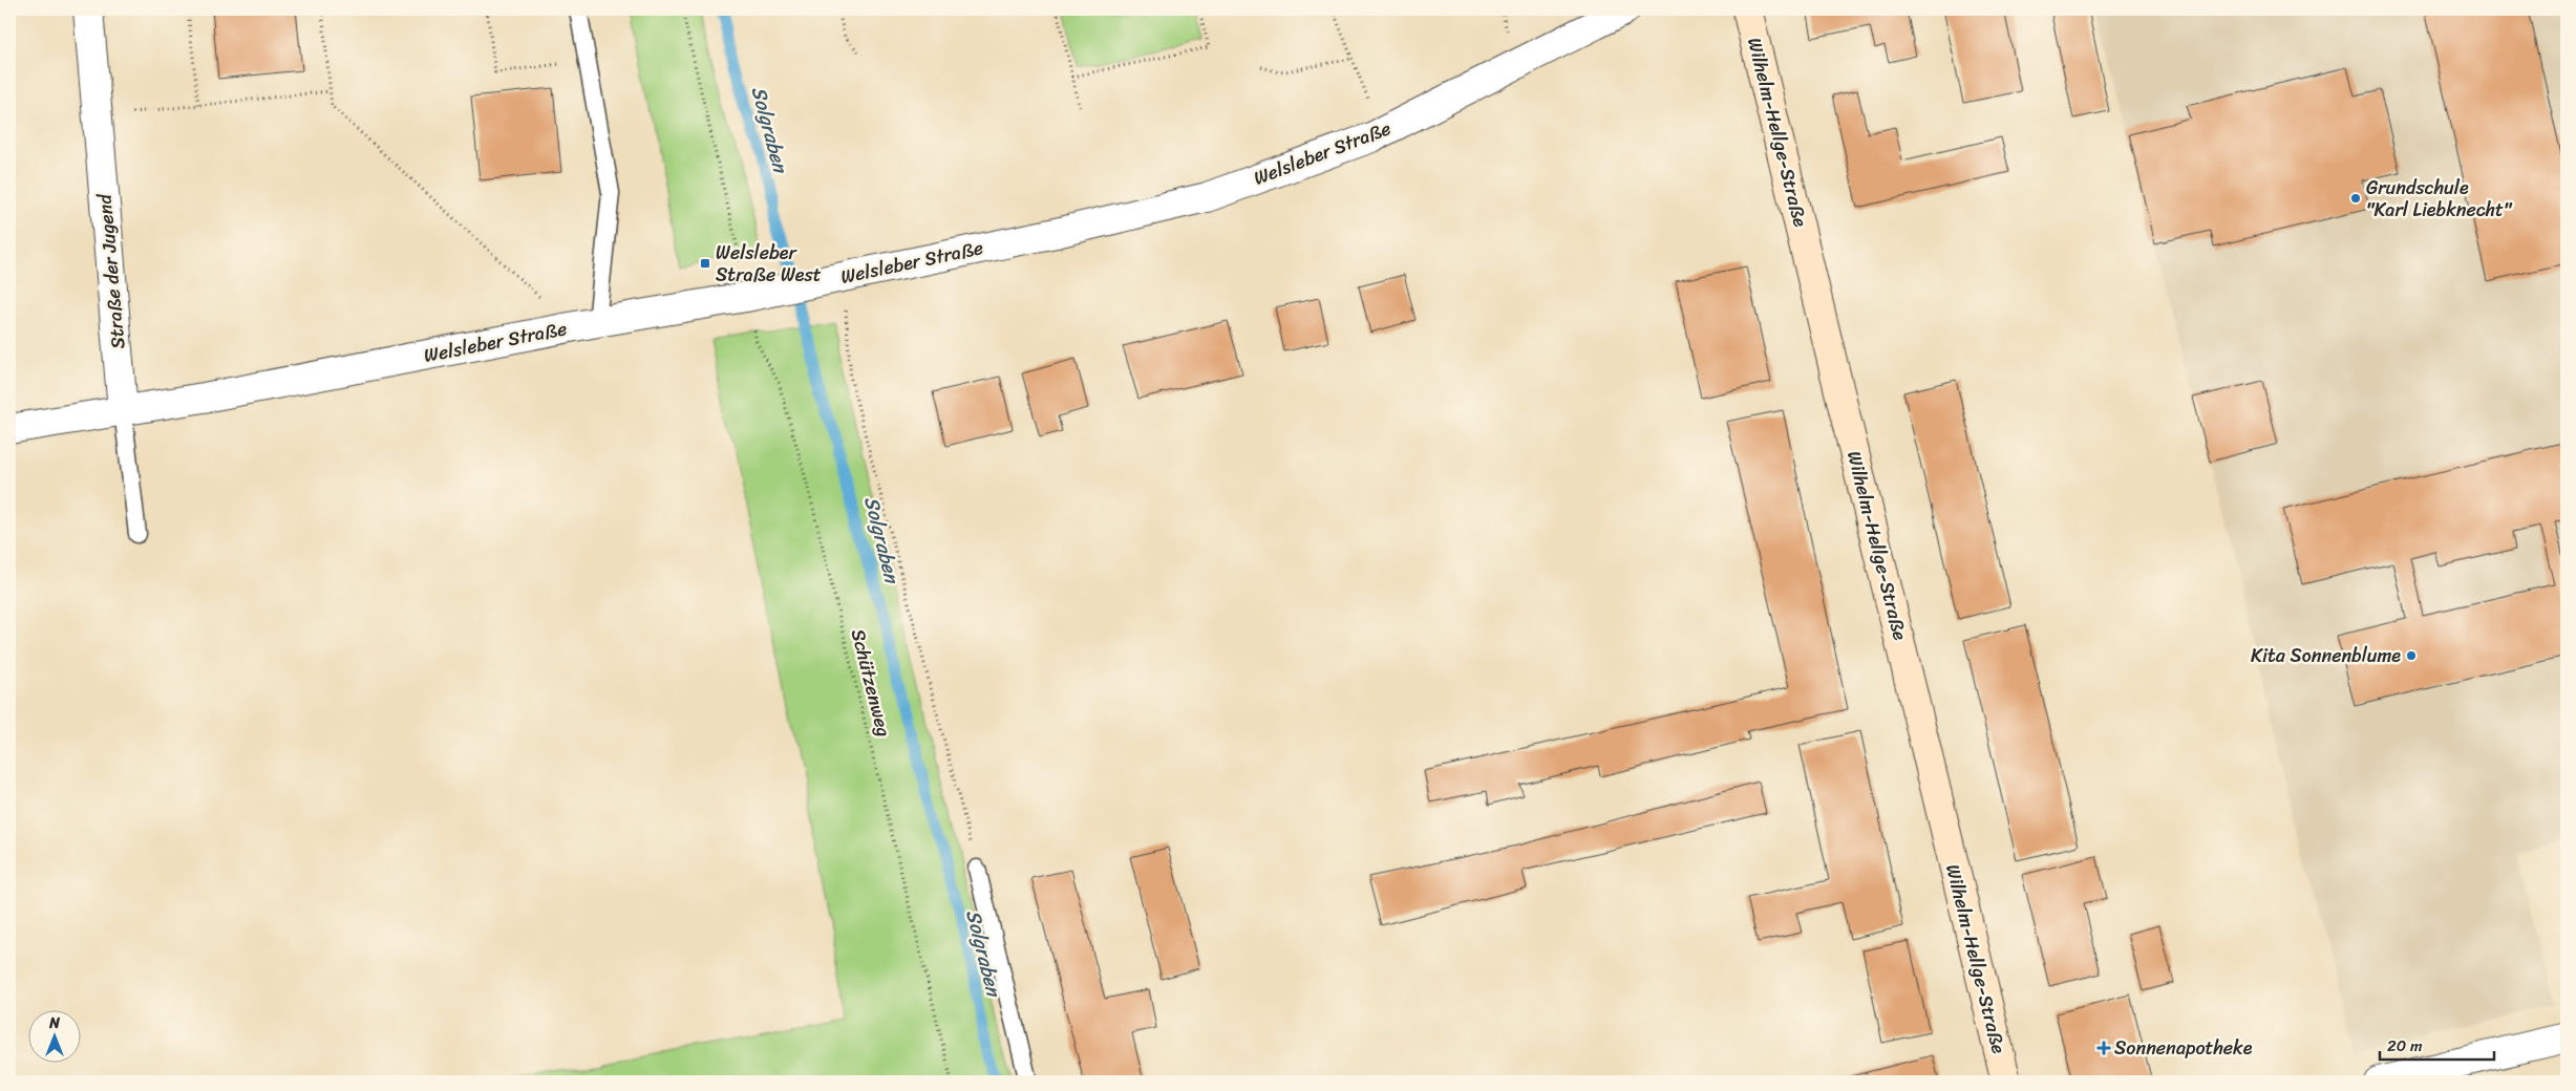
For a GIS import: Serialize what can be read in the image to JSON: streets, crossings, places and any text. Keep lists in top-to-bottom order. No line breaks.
{"streets":{"main road":["Wilhelm-Hellge-Straße"],"street":["Welsleber Straße","Straße der Jugend"],"path":["Schützenweg"]},"crossings":[["Welsleber Straße","Straße der Jugend"],["Welsleber Straße","Schützenweg"]],"water":["Solgraben"],"places":{"other":["Grundschule \"Karl Liebknecht\"","Kita Sonnenblume"],"transit":["Welsleber Straße West"],"health":["Sonnenapotheke"]},"scale_bar":"20 m","north":"top"}
